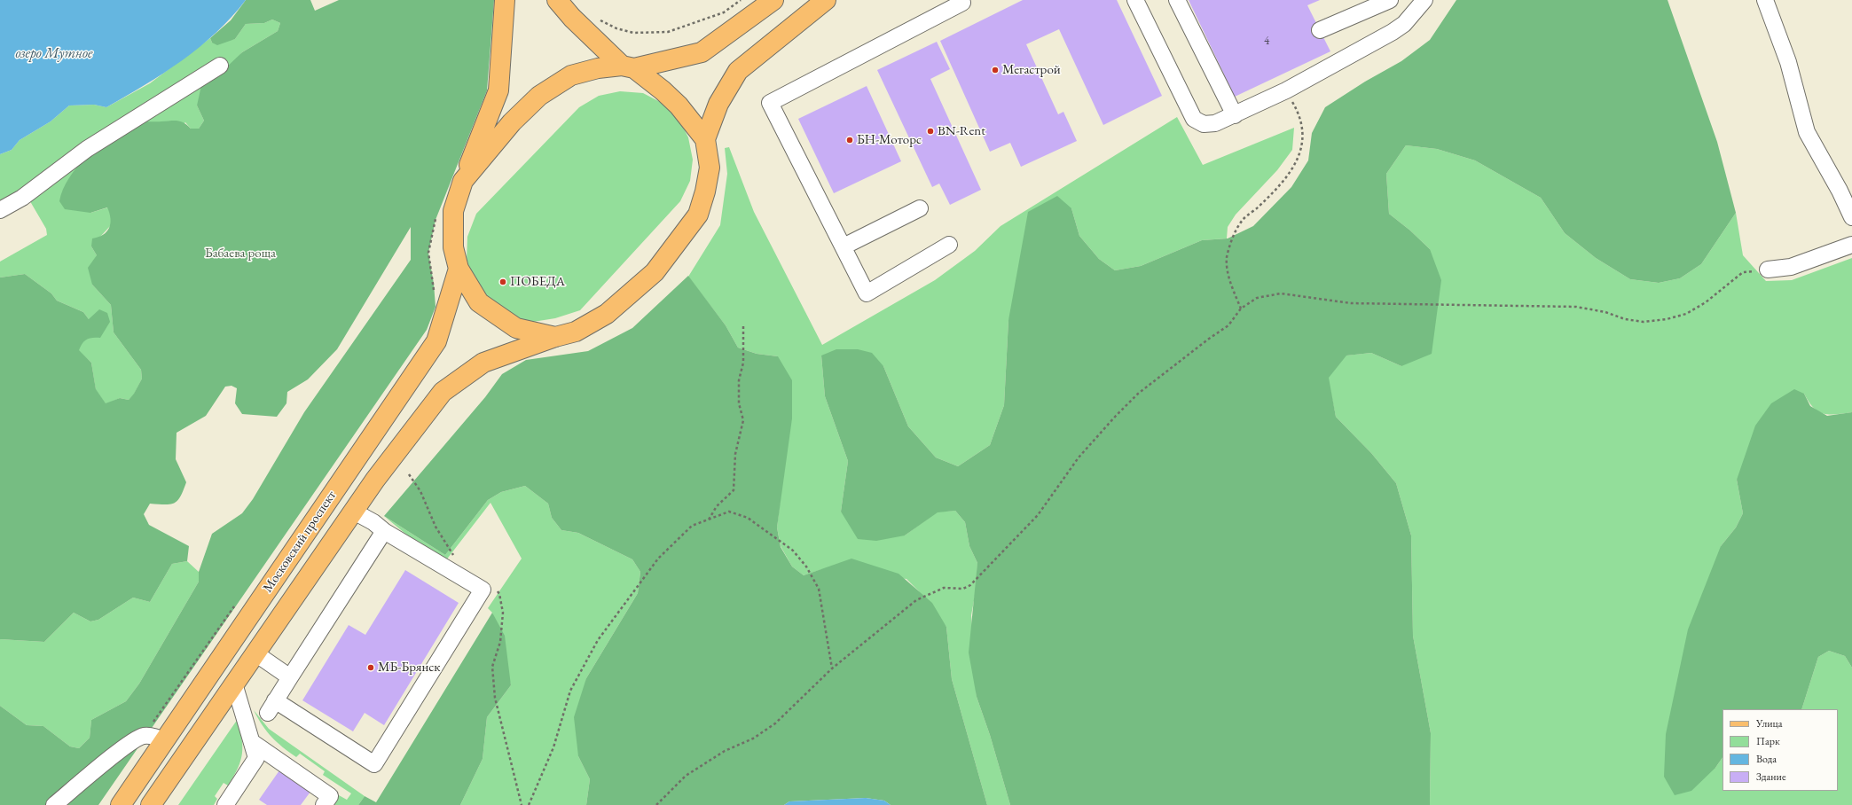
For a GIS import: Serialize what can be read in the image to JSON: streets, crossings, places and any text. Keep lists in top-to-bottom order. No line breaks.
{"streets":{"main road":["Московский проспект"]},"water":["озеро Мутное"],"parks":["Бабаева роща"],"places":["Мегастрой","BN-Rent","БН-Моторс","ПОБЕДА","МБ-Брянск"],"house_numbers":["4"],"legend":["Улица","Парк","Вода","Здание"]}
